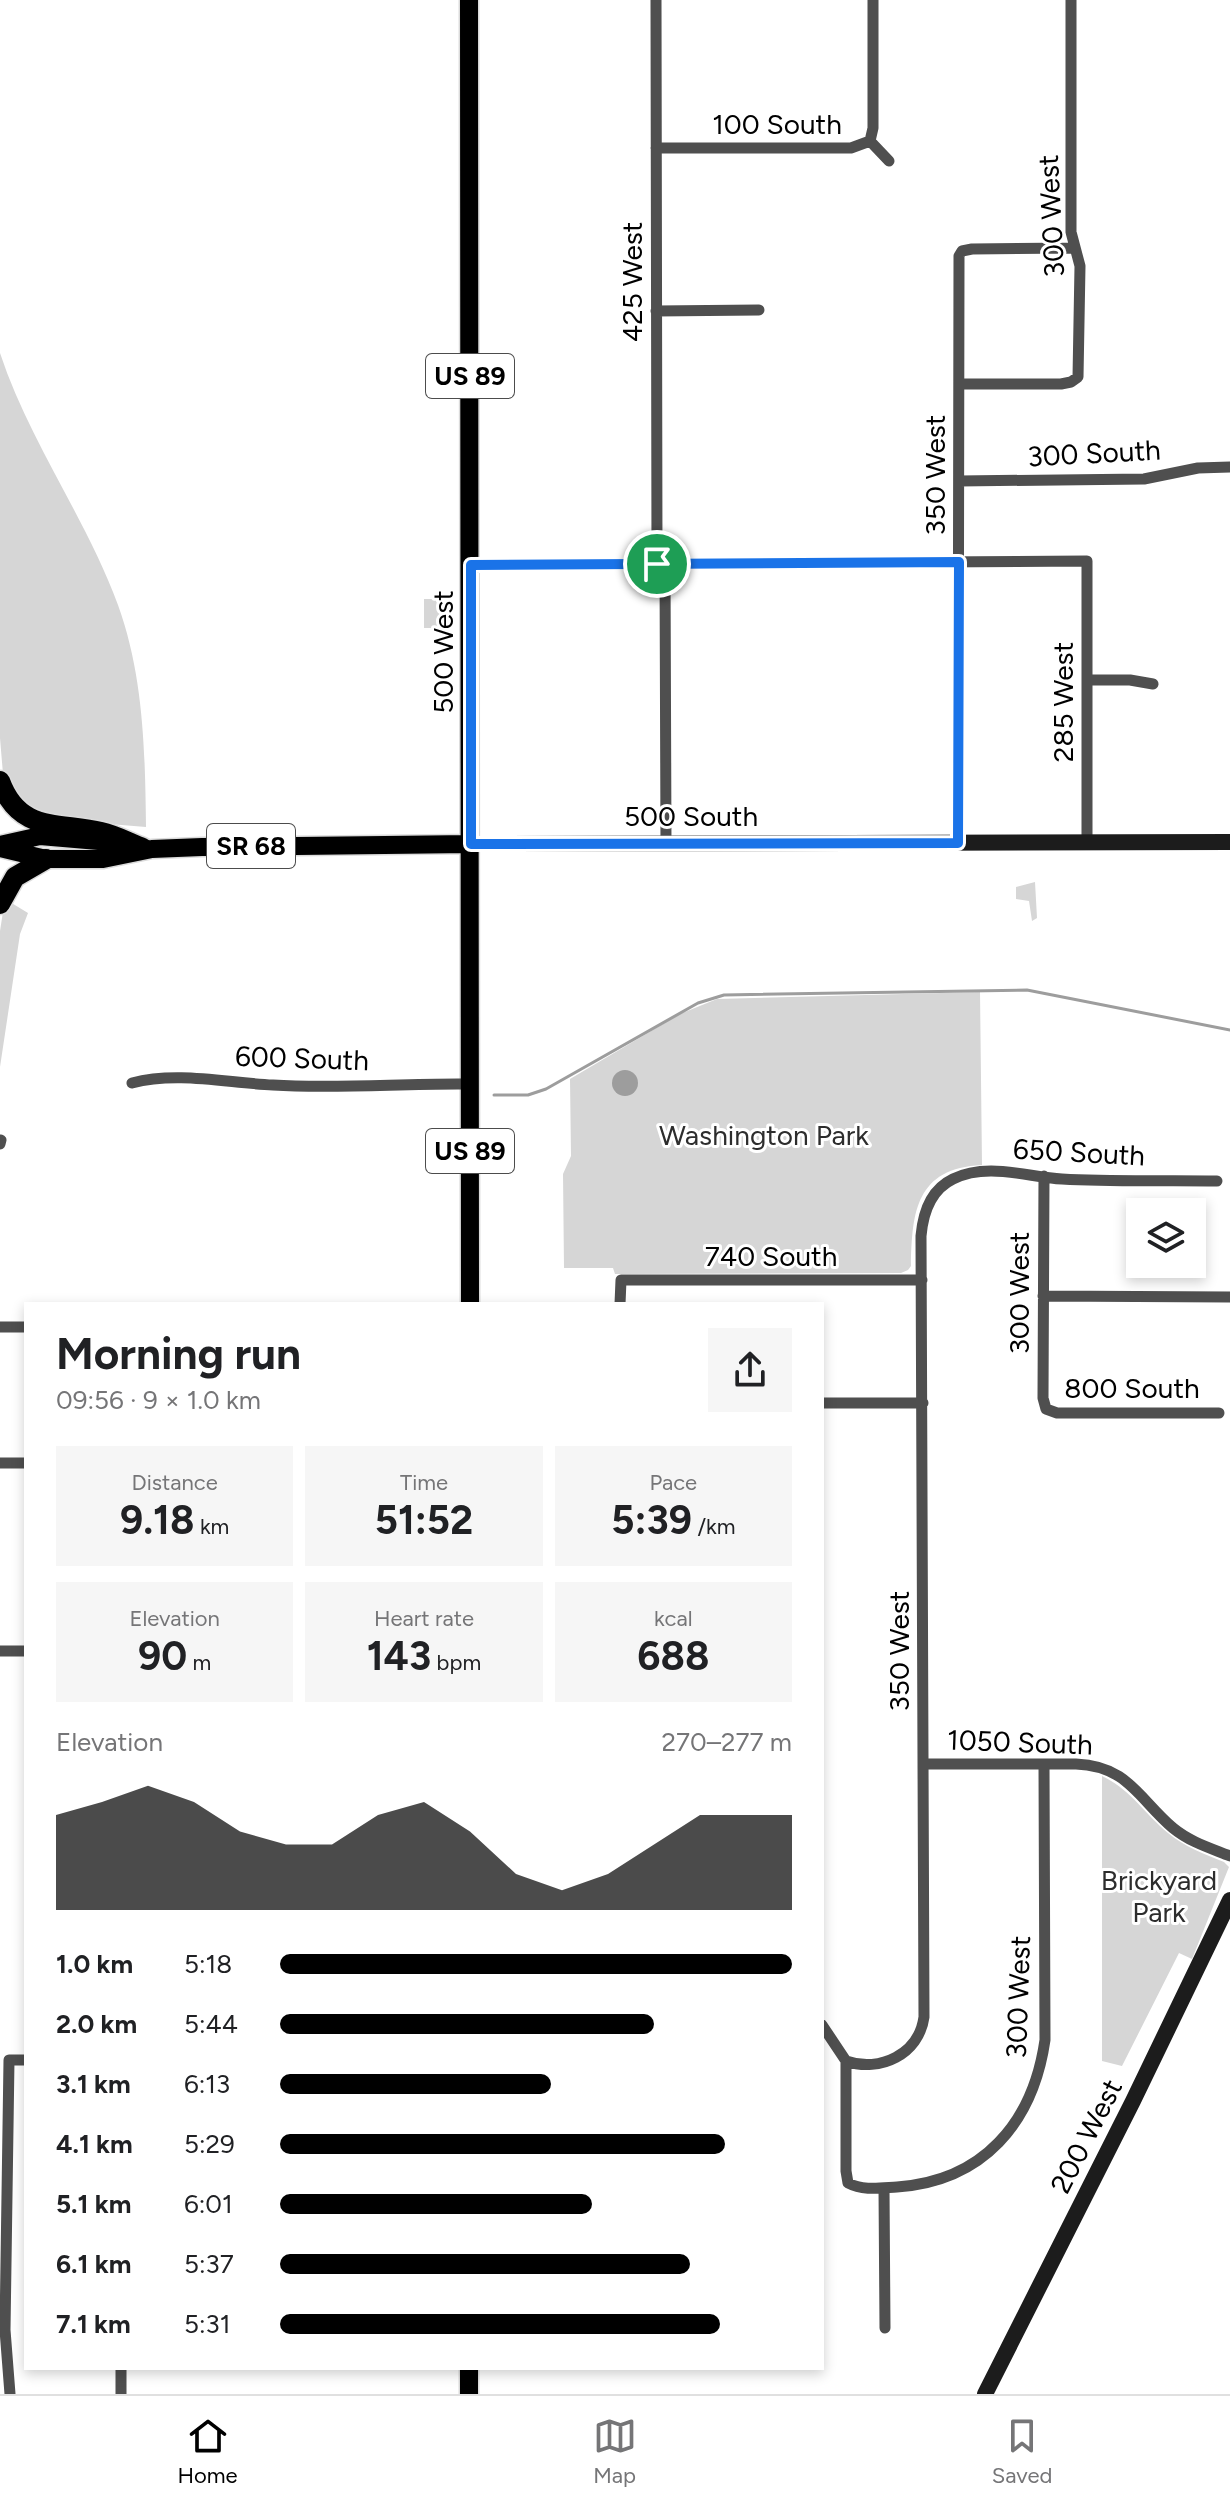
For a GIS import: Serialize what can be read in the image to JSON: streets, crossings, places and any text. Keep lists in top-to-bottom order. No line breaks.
{"streets":{"main road":["US 89","500 West","500 South","SR 68","200 West"],"street":["100 South","300 West","425 West","300 South","350 West","285 West","600 South","650 South","740 South","800 South","1050 South"]},"crossings":[["100 South","425 West"],["300 West","350 West"],["300 West","650 South"],["300 West","800 South"],["300 West","1050 South"],["425 West","500 South"],["300 South","350 West"],["350 West","285 West"],["350 West","500 South"],["350 West","650 South"],["350 West","740 South"],["350 West","1050 South"],["500 West","500 South"],["500 West","600 South"],["285 West","500 South"]],"parks":["Washington Park","Brickyard Park"],"page":{"heading":["Morning run","09:56 · 9 × 1.0 km"],"stats":[["Distance","9.18 km"],["Time","51:52"],["Pace","5:39 /km"],["Elevation","90 m"],["Heart rate","143 bpm"],["kcal","688"]],"chart":["Elevation","270–277 m"],"list":[{"name":"1.0 km","note":"5:18"},{"name":"2.0 km","note":"5:44"},{"name":"3.1 km","note":"6:13"},{"name":"4.1 km","note":"5:29"},{"name":"5.1 km","note":"6:01"},{"name":"6.1 km","note":"5:37"},{"name":"7.1 km","note":"5:31"}],"tabs":["Home","Map","Saved"]}}
